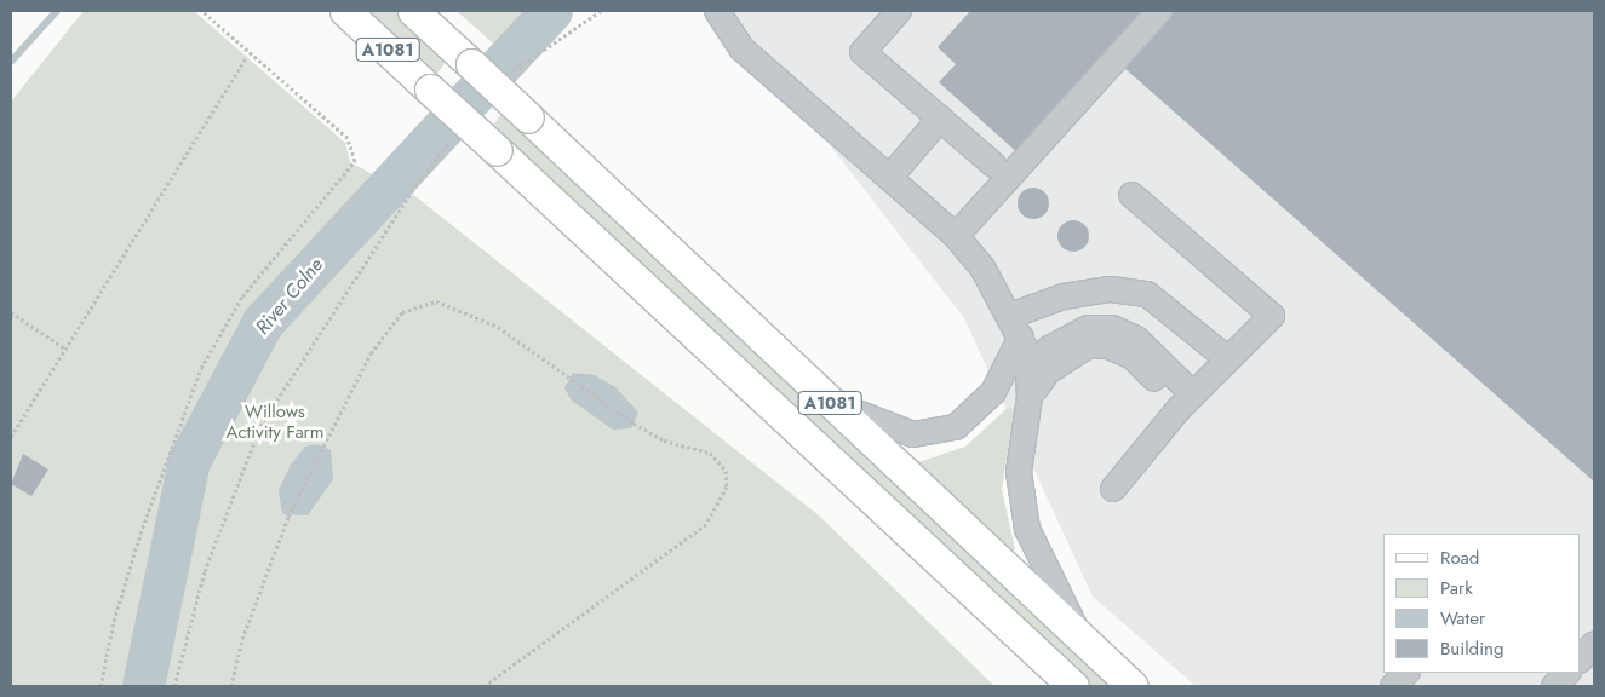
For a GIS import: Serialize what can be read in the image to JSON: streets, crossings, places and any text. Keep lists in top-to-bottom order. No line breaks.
{"streets":{"main road":["A1081"]},"water":["River Colne"],"parks":["Willows Activity Farm"],"legend":["Road","Park","Water","Building"]}
